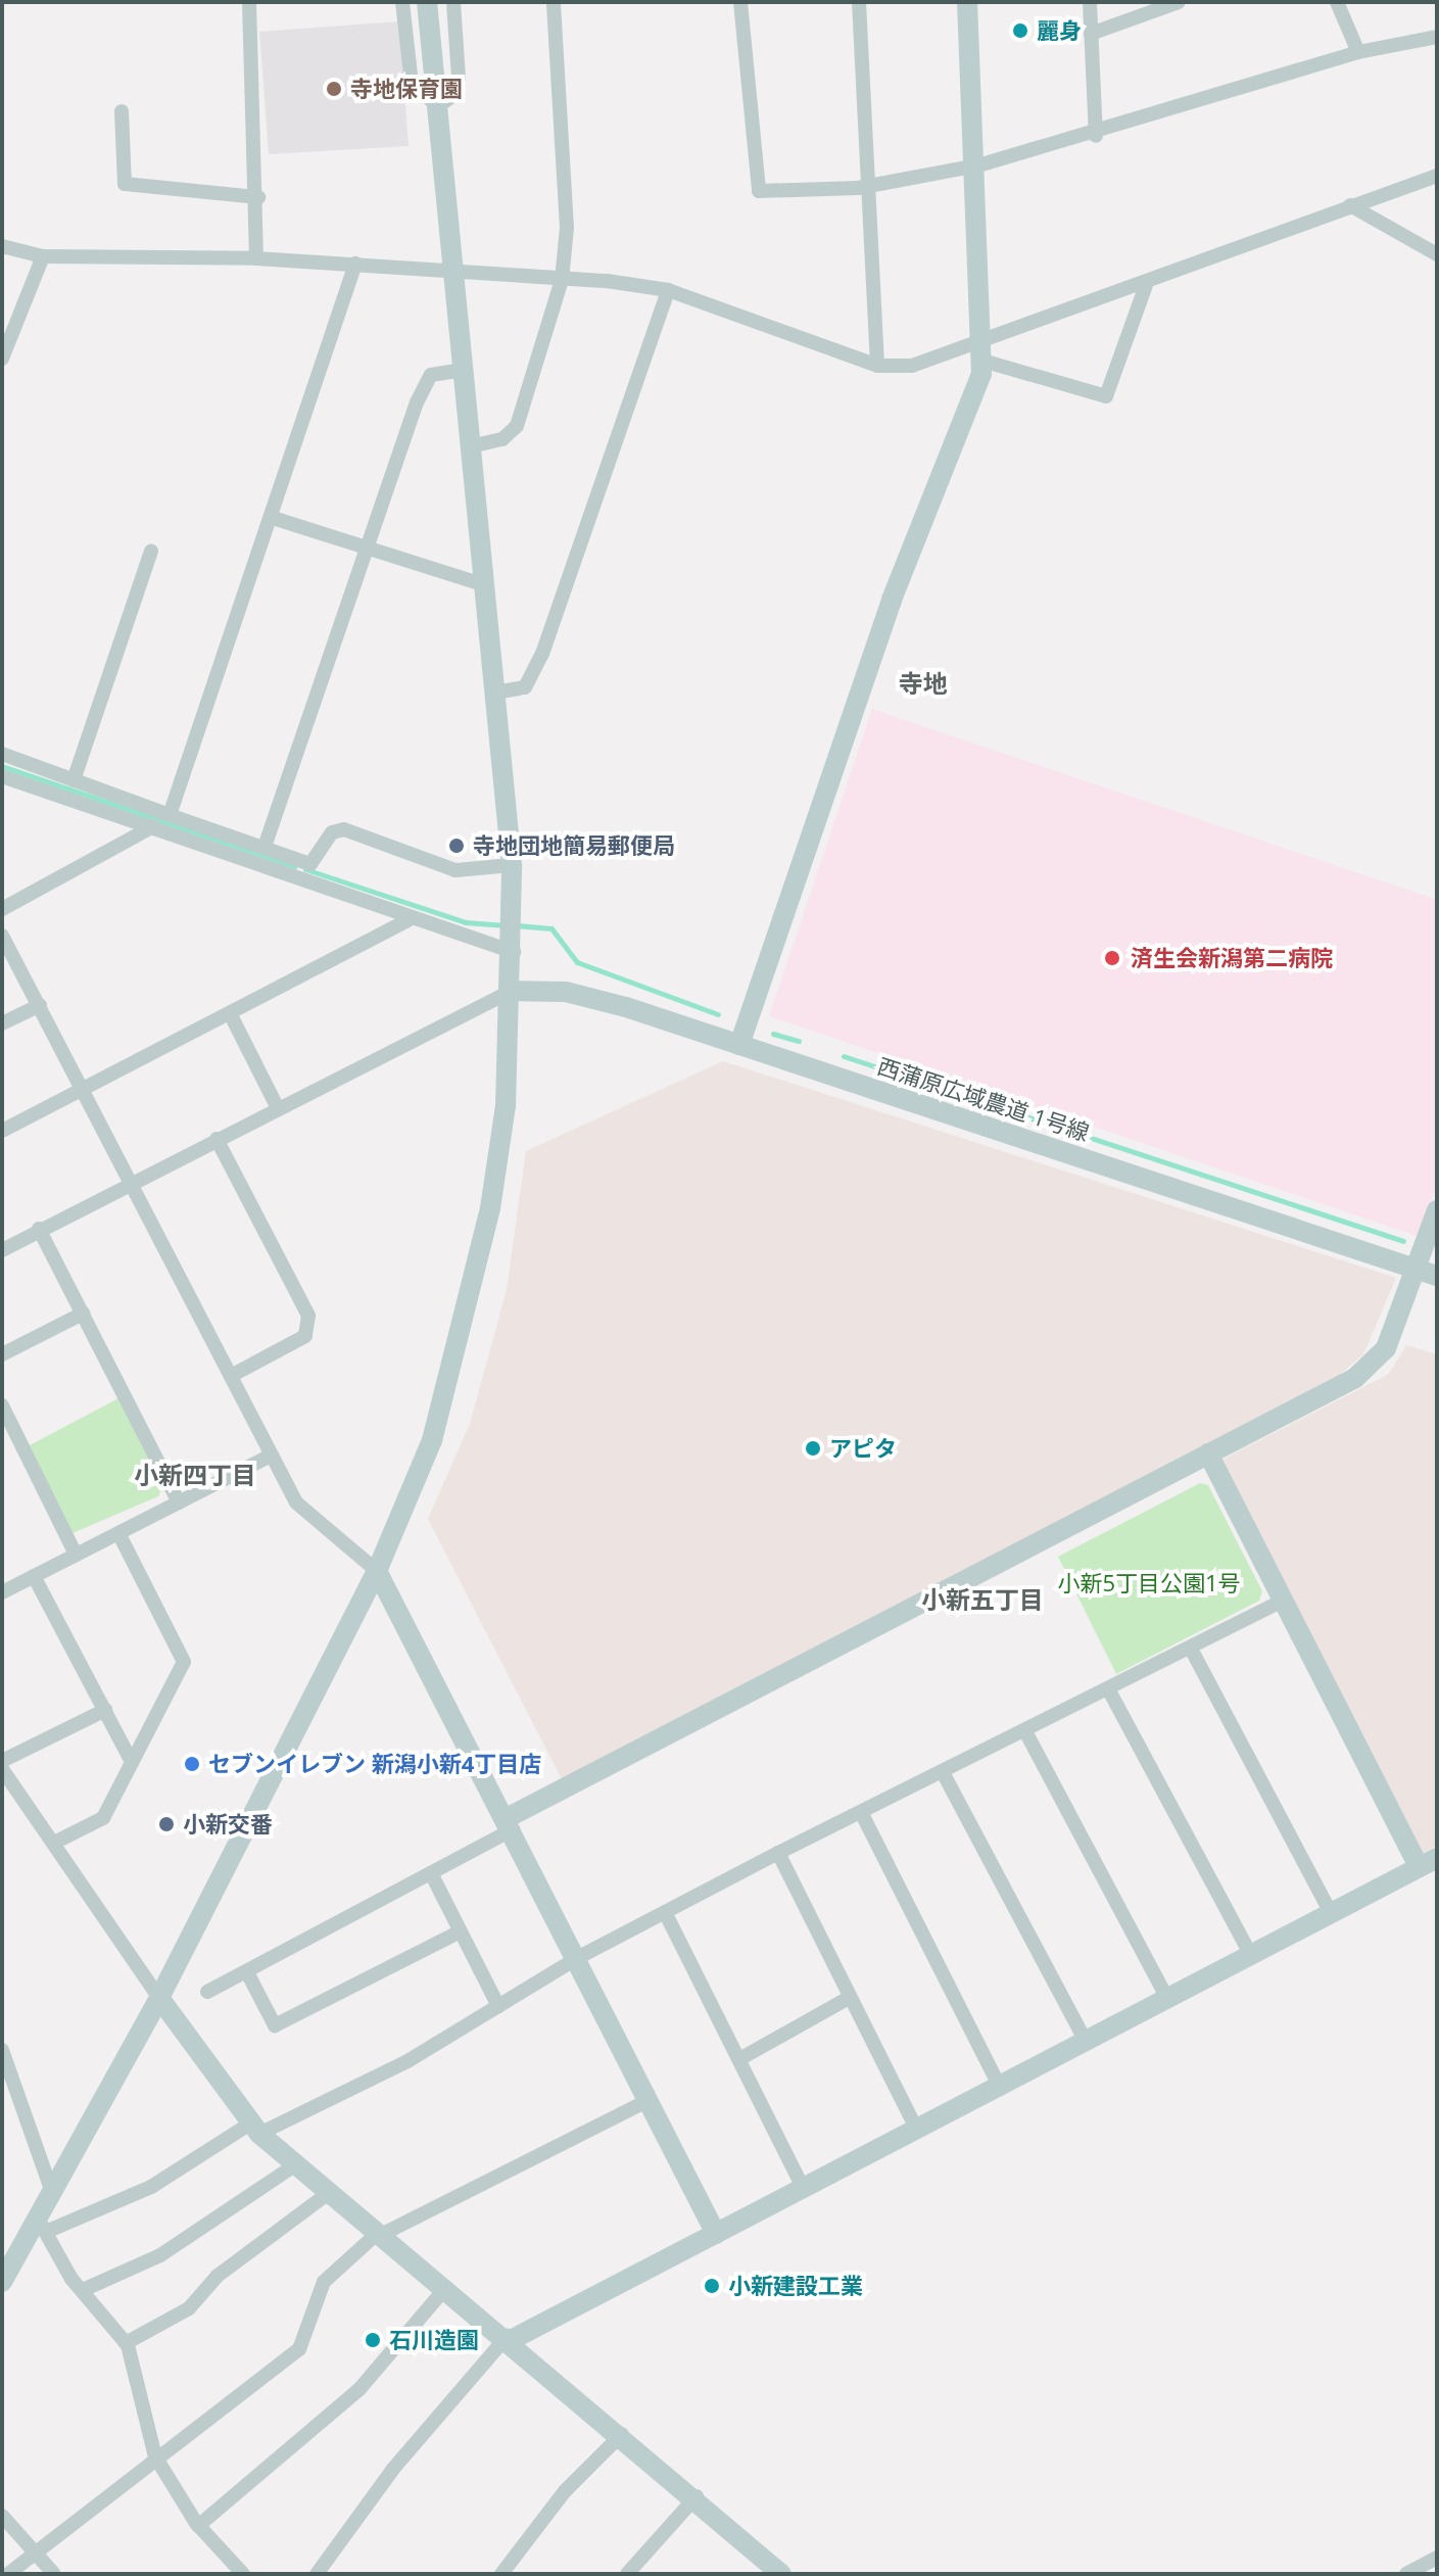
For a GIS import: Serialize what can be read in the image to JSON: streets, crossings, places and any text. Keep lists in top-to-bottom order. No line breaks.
{"streets":{"street":["西蒲原広域農道 1号線"]},"districts":["寺地","小新四丁目","小新五丁目"],"parks":["小新5丁目公園1号"],"places":["麗身","寺地保育園","寺地団地簡易郵便局","済生会新潟第二病院","アピタ","セブンイレブン 新潟小新4丁目店","小新交番","小新建設工業","石川造園"]}
